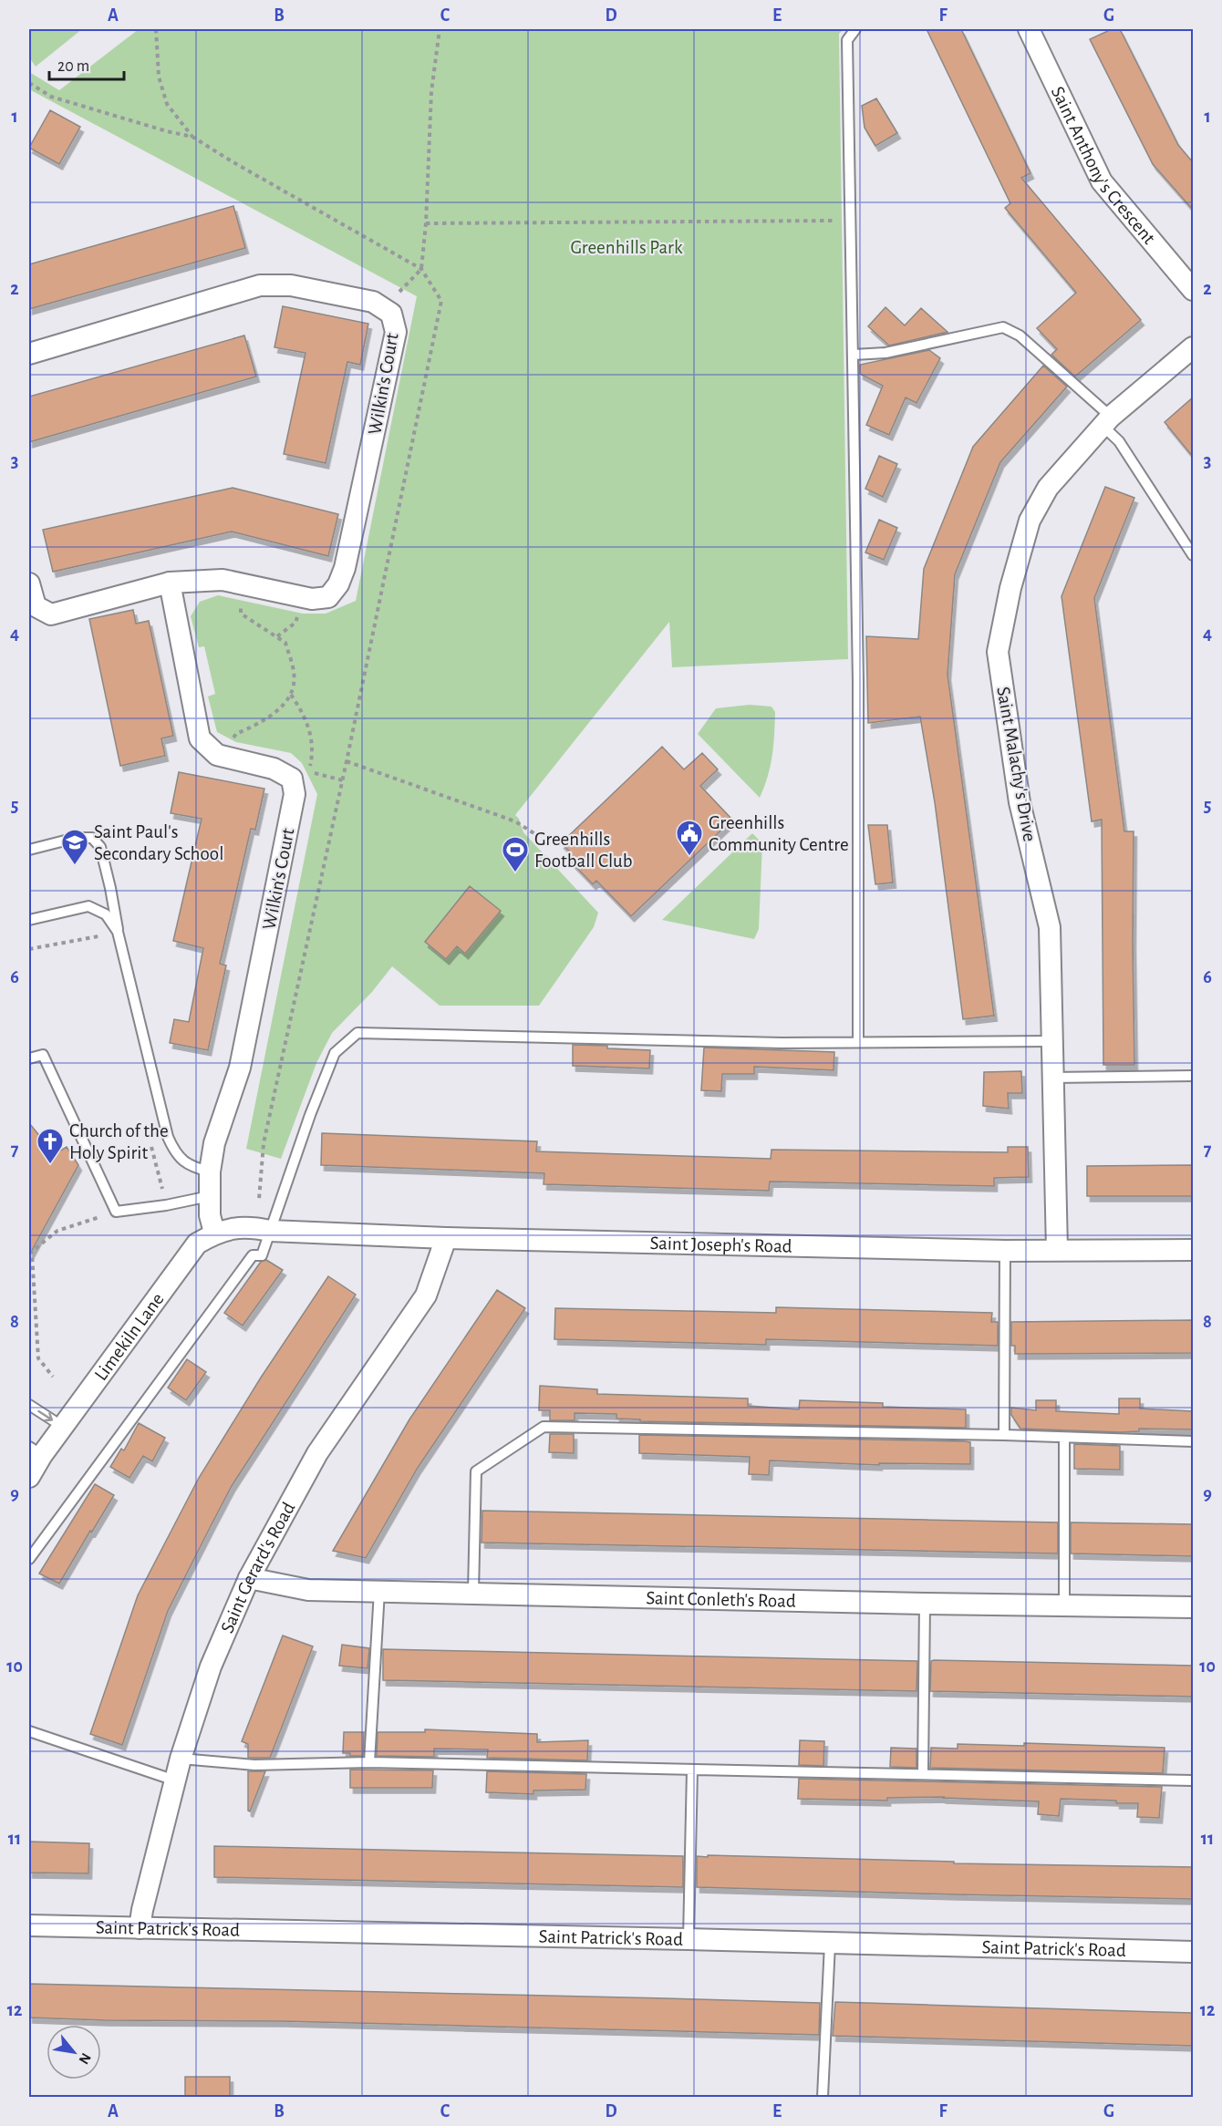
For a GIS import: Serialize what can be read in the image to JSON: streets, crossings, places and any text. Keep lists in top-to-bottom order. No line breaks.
{"streets":{"street":["Saint Anthony's Crescent","Wilkin's Court","Saint Malachy's Drive","Saint Joseph's Road","Limekiln Lane","Saint Gerard's Road","Saint Conleth's Road","Saint Patrick's Road"]},"crossings":[["Wilkin's Court","Limekiln Lane"],["Saint Malachy's Drive","Saint Joseph's Road"],["Saint Joseph's Road","Limekiln Lane"],["Saint Joseph's Road","Saint Gerard's Road"],["Saint Gerard's Road","Saint Conleth's Road"],["Saint Gerard's Road","Saint Patrick's Road"]],"parks":["Greenhills Park"],"places":{"public building":["Greenhills Community Centre"],"school or university":["Saint Paul's Secondary School"],"sports":["Greenhills Football Club"],"church":["Church of the Holy Spirit"]},"scale_bar":"20 m","north":"bottom right","grid":{"columns":["A","B","C","D","E","F","G"],"rows":["1","2","3","4","5","6","7","8","9","10","11","12"]}}
